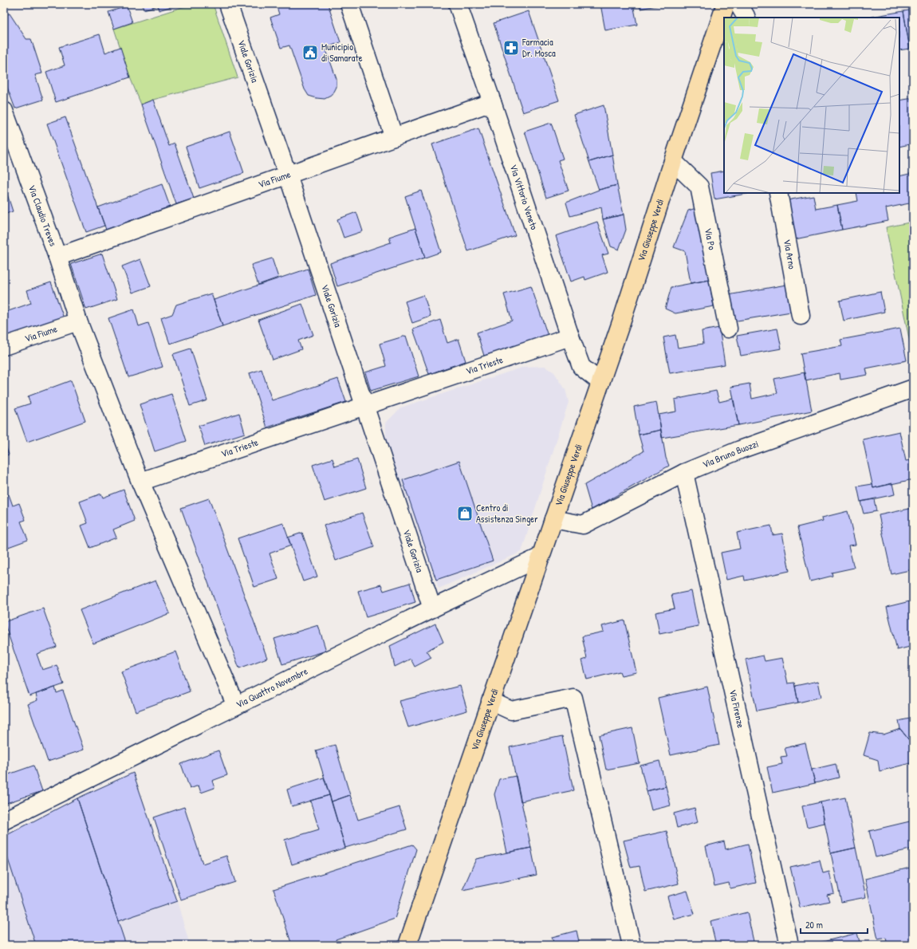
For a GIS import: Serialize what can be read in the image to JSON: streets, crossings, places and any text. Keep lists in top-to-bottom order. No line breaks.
{"streets":{"main road":["Via Giuseppe Verdi"],"street":["Viale Gorizia","Via Fiume","Via Vittorio Veneto","Via Claudio Treves","Via Po","Via Arno","Via Trieste","Via Bruno Buozzi","Via Quattro Novembre","Via Firenze"]},"crossings":[["Viale Gorizia","Via Fiume"],["Viale Gorizia","Via Trieste"],["Viale Gorizia","Via Quattro Novembre"],["Via Fiume","Via Vittorio Veneto"],["Via Fiume","Via Claudio Treves"],["Via Vittorio Veneto","Via Giuseppe Verdi"],["Via Vittorio Veneto","Via Trieste"],["Via Claudio Treves","Via Trieste"],["Via Giuseppe Verdi","Via Po"],["Via Giuseppe Verdi","Via Bruno Buozzi"],["Via Giuseppe Verdi","Via Quattro Novembre"],["Via Bruno Buozzi","Via Firenze"]],"places":{"pharmacy":["Farmacia Dr. Mosca"],"public building":["Municipio di Samarate"],"shop":["Centro di Assistenza Singer"]},"scale_bar":"20 m"}
